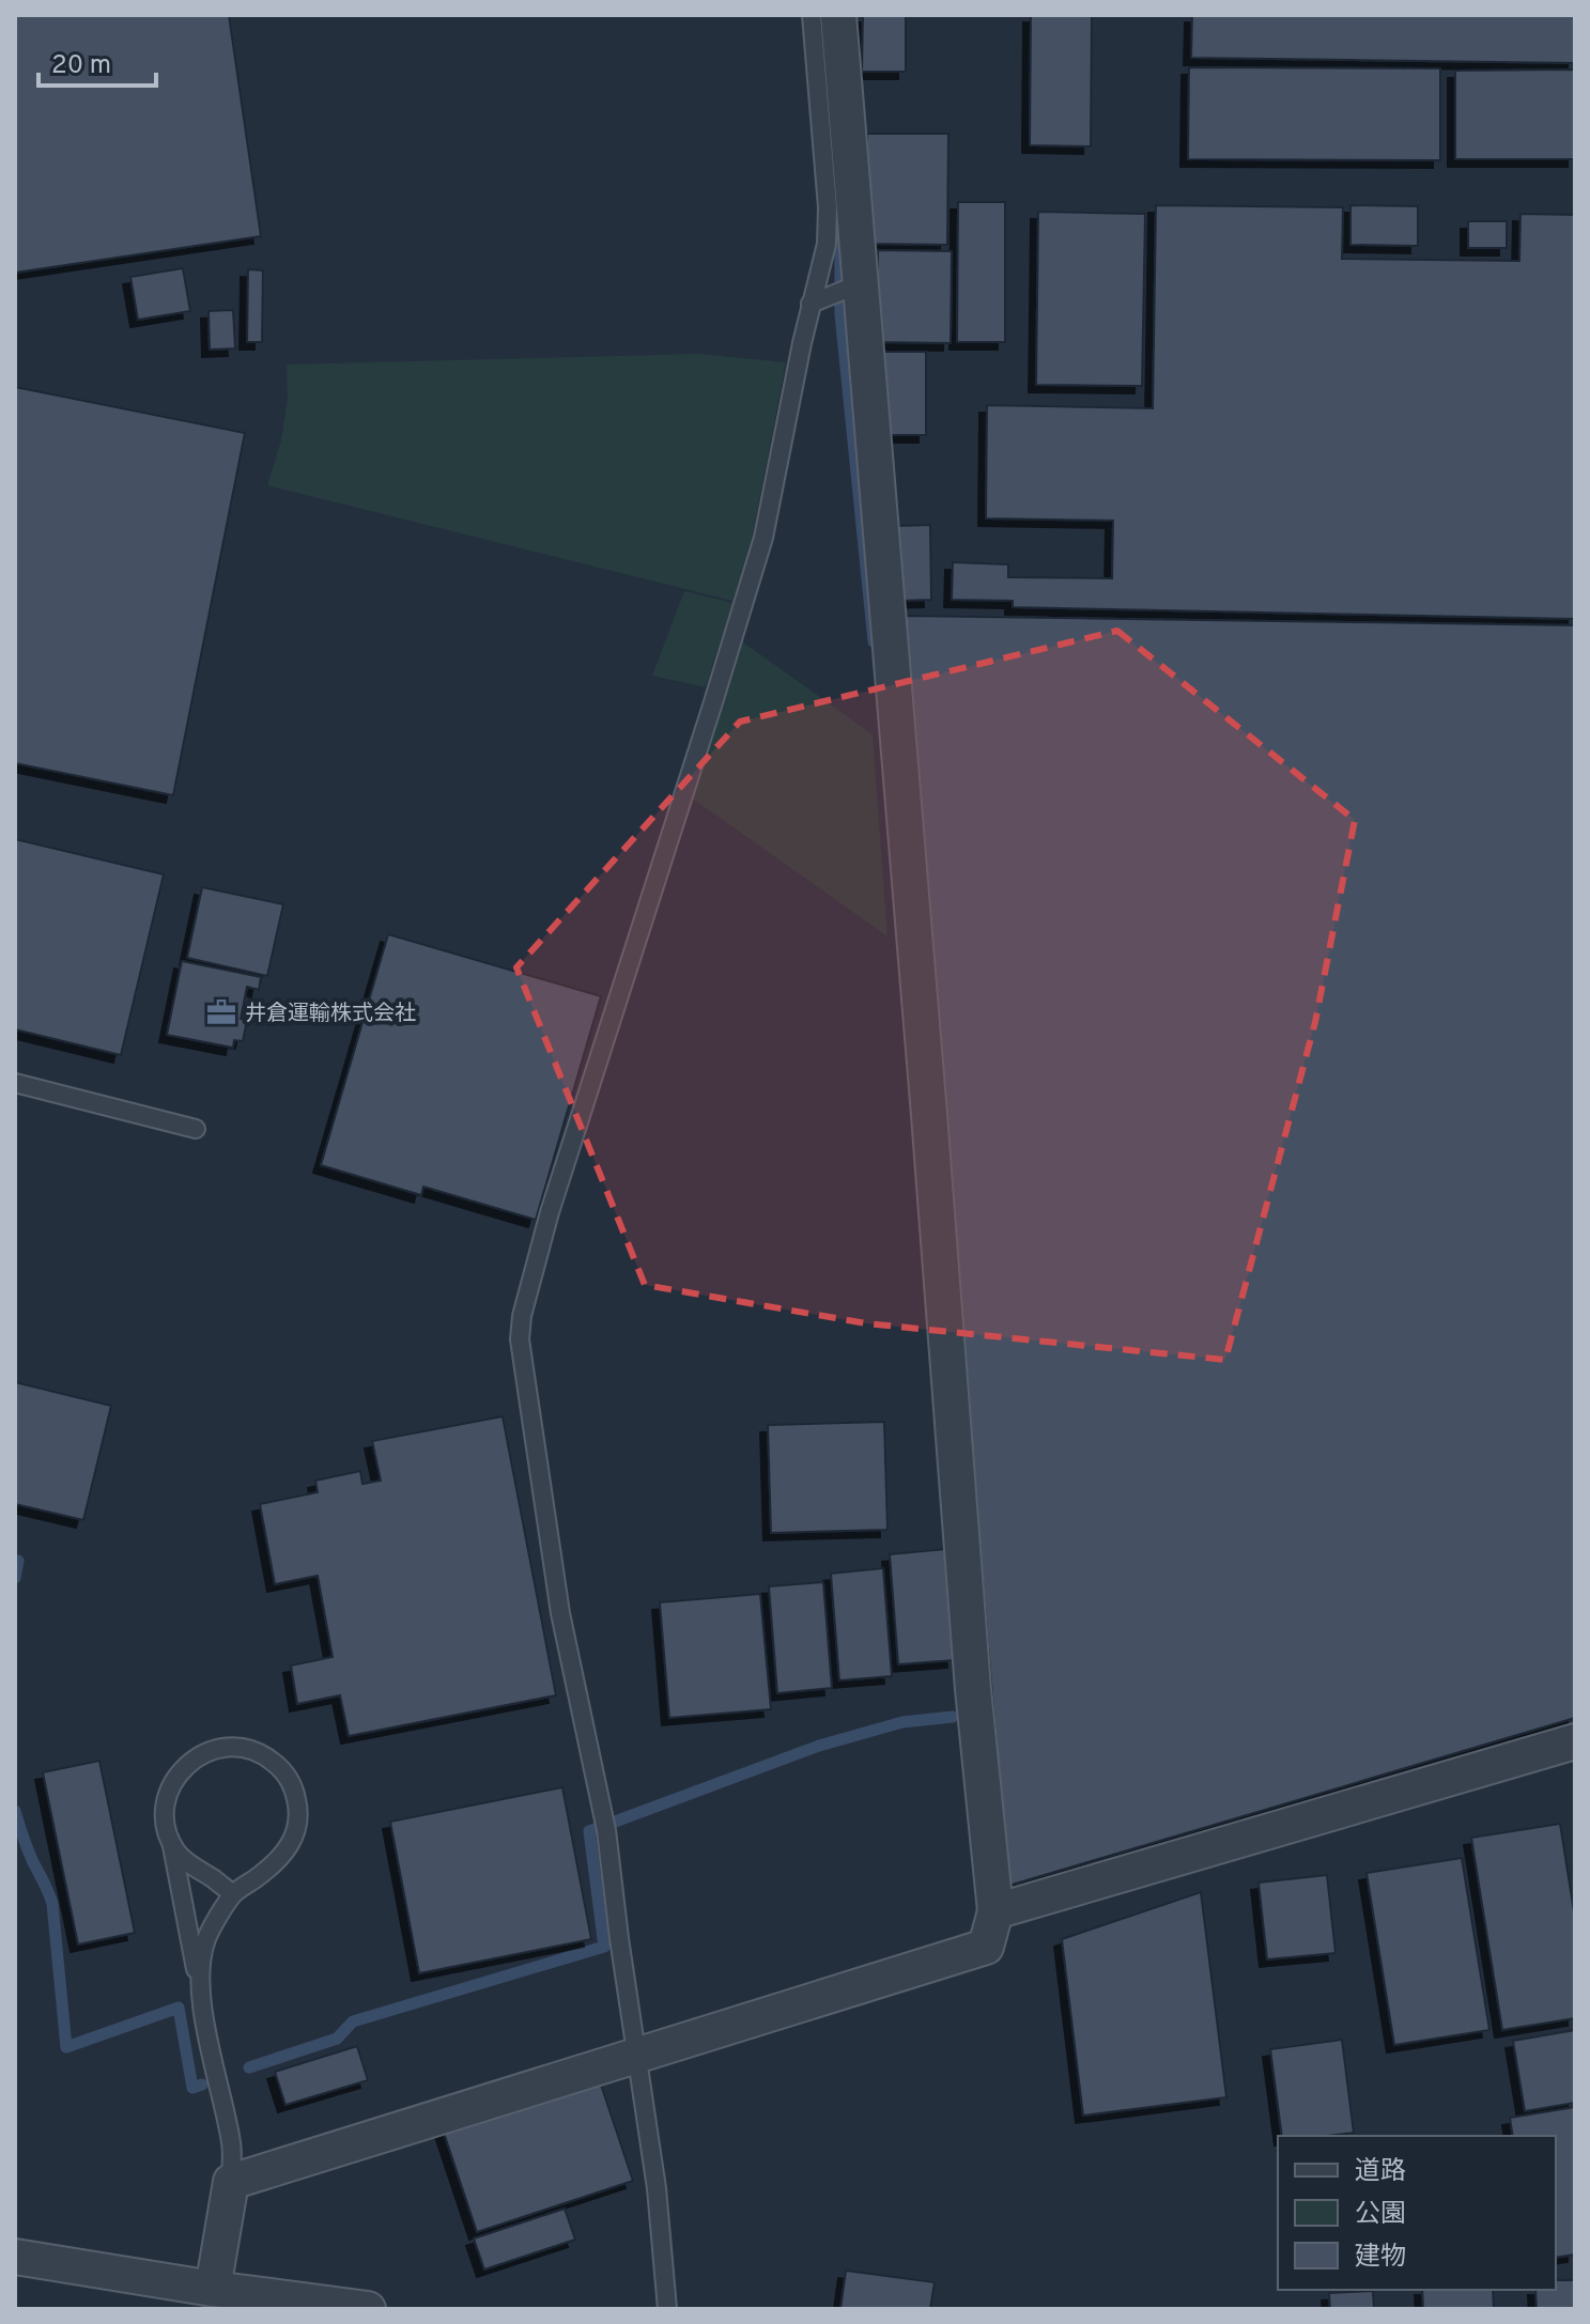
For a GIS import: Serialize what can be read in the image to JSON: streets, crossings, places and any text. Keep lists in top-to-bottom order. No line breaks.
{"places":{"office":["井倉運輸株式会社"]},"legend":["道路","公園","建物"],"scale_bar":"20 m"}
